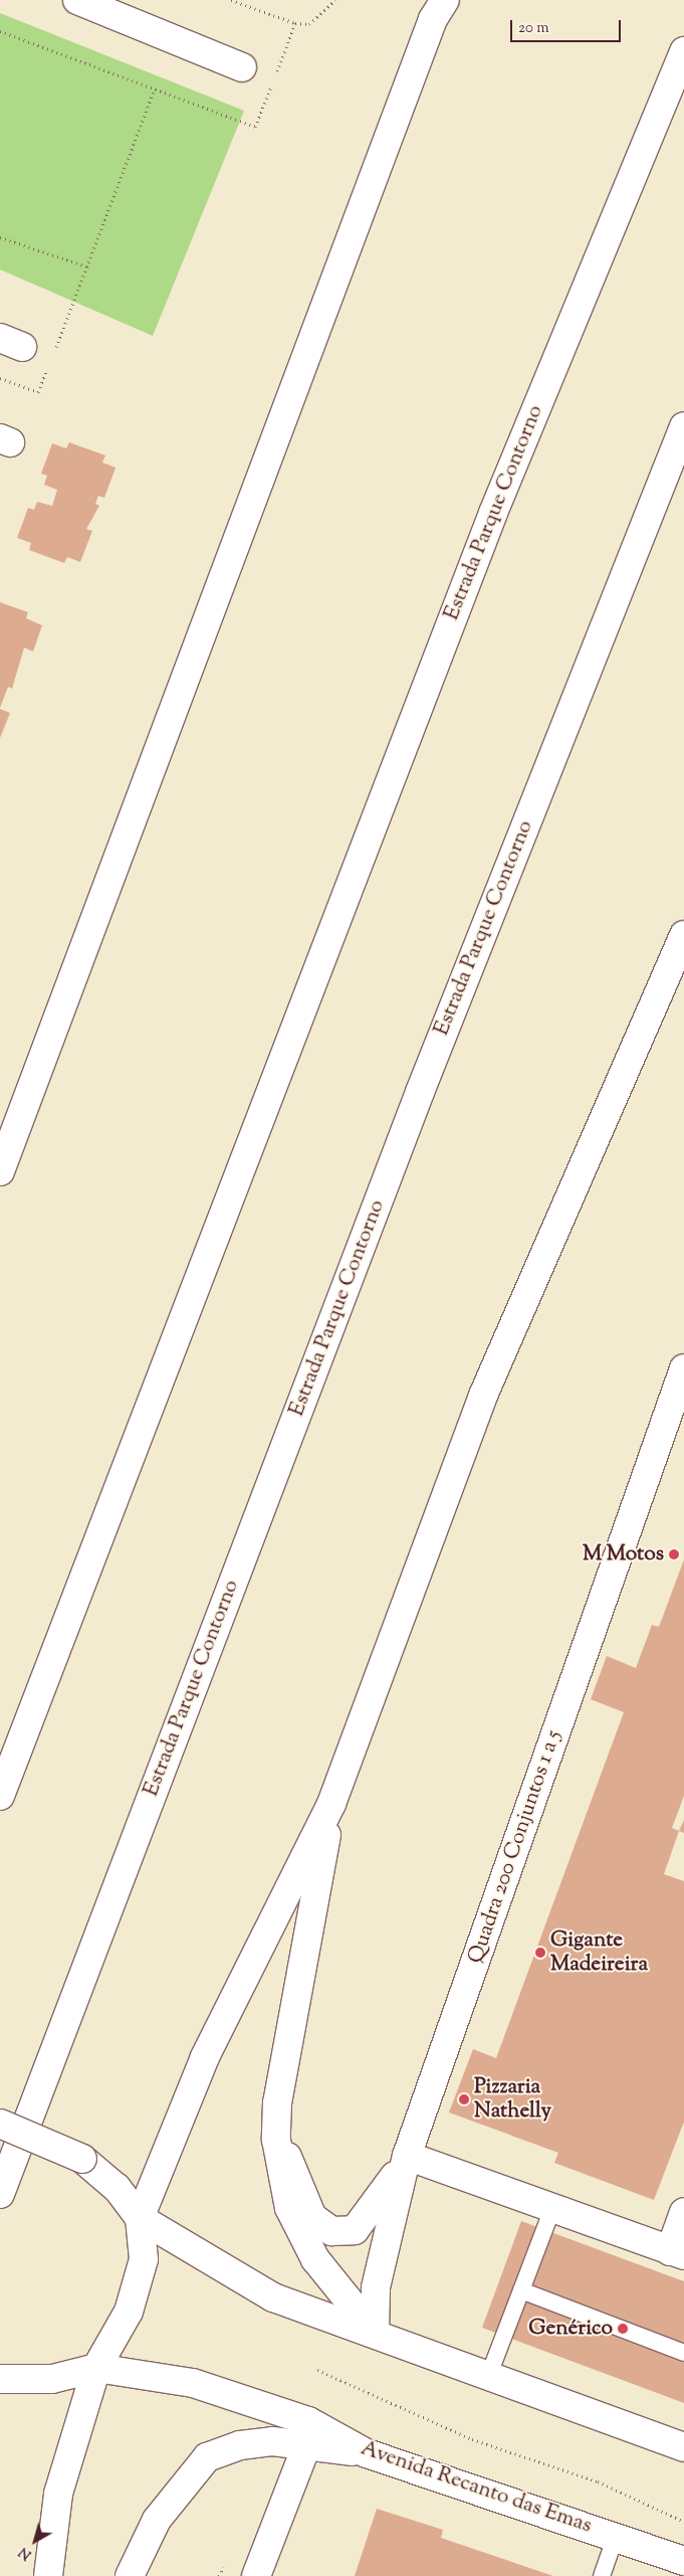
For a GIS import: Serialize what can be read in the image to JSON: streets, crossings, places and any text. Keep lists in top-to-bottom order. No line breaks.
{"streets":{"main road":["Estrada Parque Contorno","Quadra 200 Conjuntos 1 a 5","Avenida Recanto das Emas"]},"places":["M Motos","Gigante Madeireira","Pizzaria Nathelly","Genérico"],"scale_bar":"20 m","north":"bottom left"}
